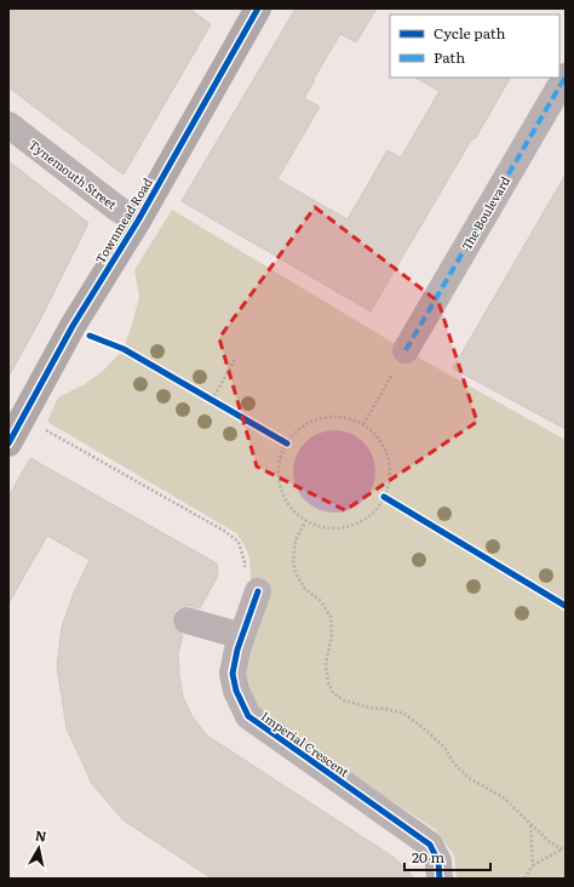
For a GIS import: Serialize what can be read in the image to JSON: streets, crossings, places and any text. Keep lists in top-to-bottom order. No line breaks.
{"streets":{"street":["Tynemouth Street","The Boulevard","Townmead Road","Imperial Crescent"]},"crossings":[["Tynemouth Street","Townmead Road"]],"legend":["Cycle path","Path"],"scale_bar":"20 m","north":"top"}
